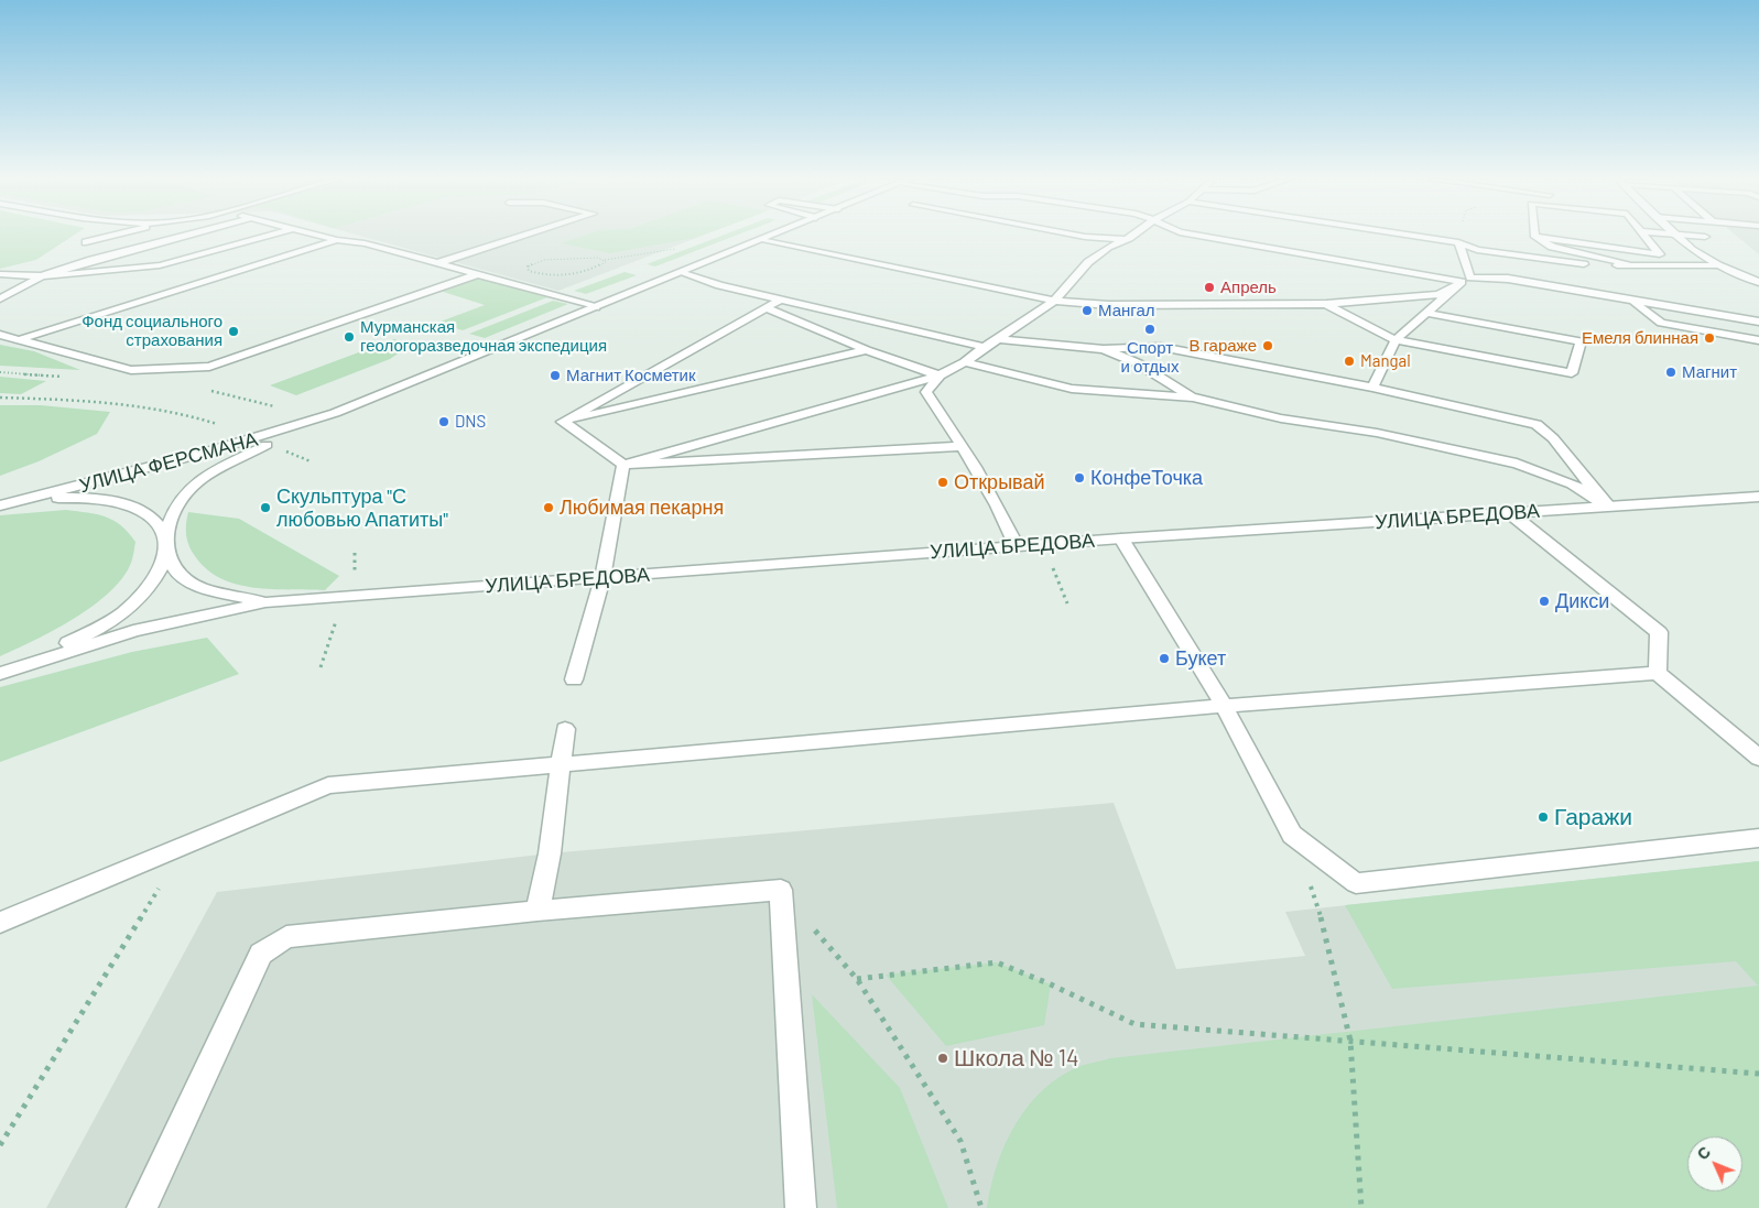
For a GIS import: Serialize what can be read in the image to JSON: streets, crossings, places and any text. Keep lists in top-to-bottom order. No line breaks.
{"streets":{"street":["УЛИЦА ФЕРСМАНА","УЛИЦА БРЕДОВА"]},"places":["Апрель","Мангал","Спорт и отдых","Фонд социального страхования","Мурманская геологоразведочная экспедиция","Емеля блинная","В гараже","Mangal","Магнит","Магнит Косметик","DNS","КонфеТочка","Открывай","Скульптура \"С любовью Апатиты\"","Любимая пекарня","Дикси","Букет","Гаражи","Школа № 14"],"north":"top left"}
